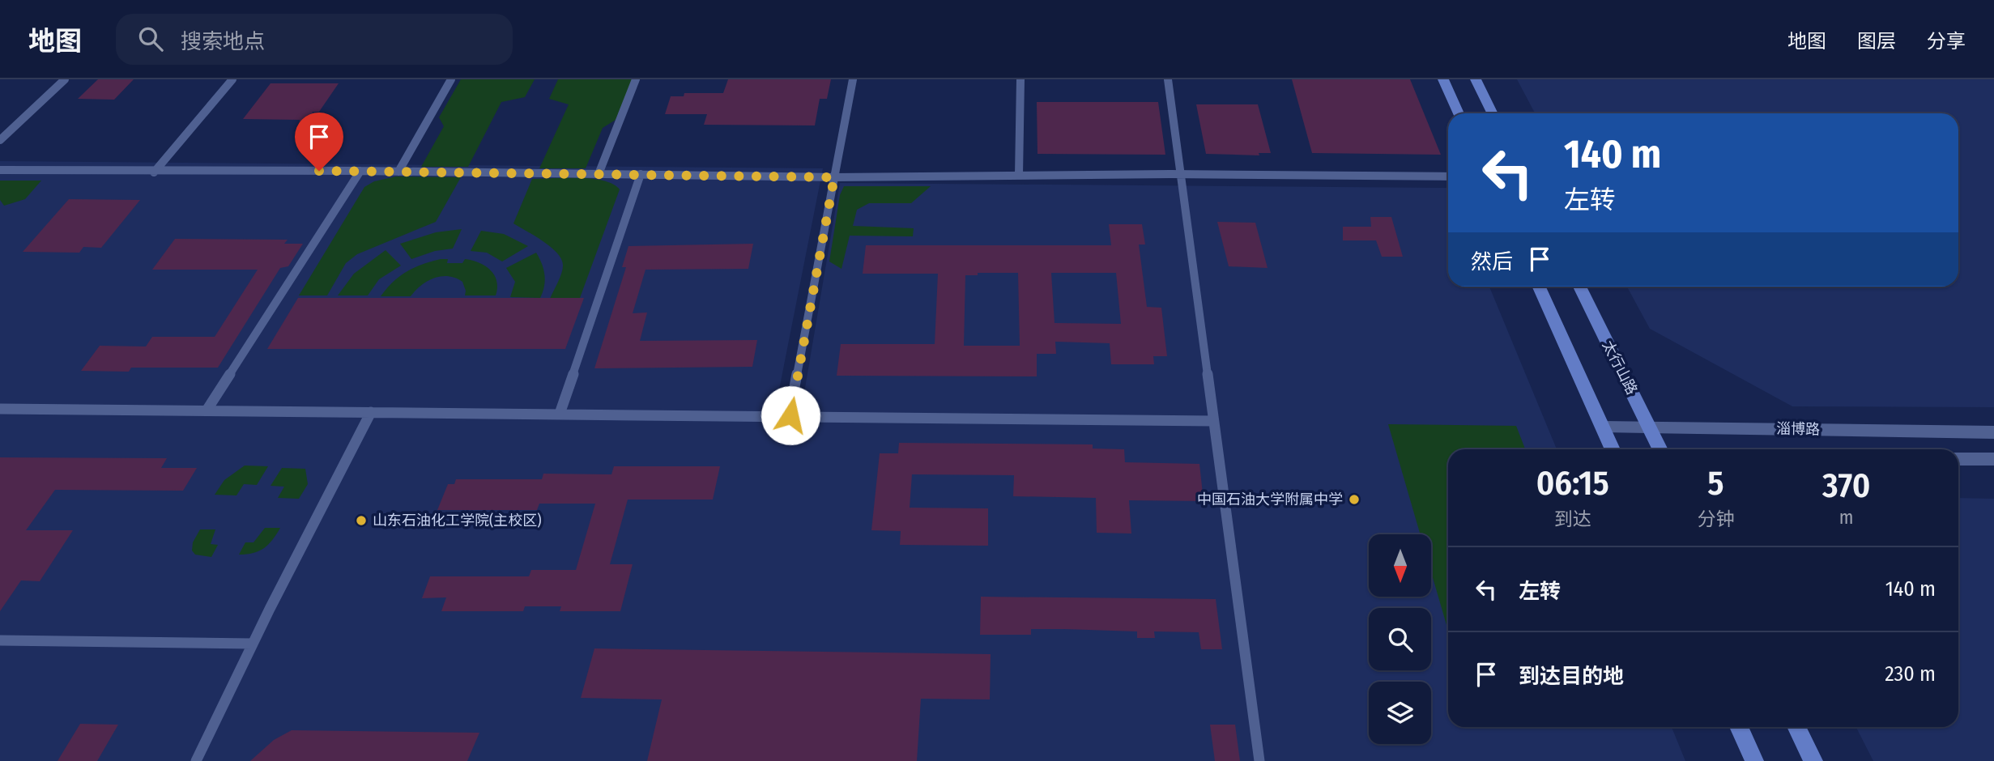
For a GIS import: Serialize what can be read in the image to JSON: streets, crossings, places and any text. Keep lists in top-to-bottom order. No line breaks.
{"streets":{"main road":["太行山路","淄博路"]},"crossings":[["太行山路","淄博路"]],"places":["中国石油大学附属中学","山东石油化工学院(主校区)"],"north":"bottom","page":{"header":"地图","search":"搜索地点","nav":["地图","图层","分享"],"turn":["140 m","左转"],"then":"然后","eta":["06:15","到达","5","分钟","370","m"],"list":[{"name":"左转","value":"140 m"},{"name":"到达目的地","value":"230 m"}]}}
